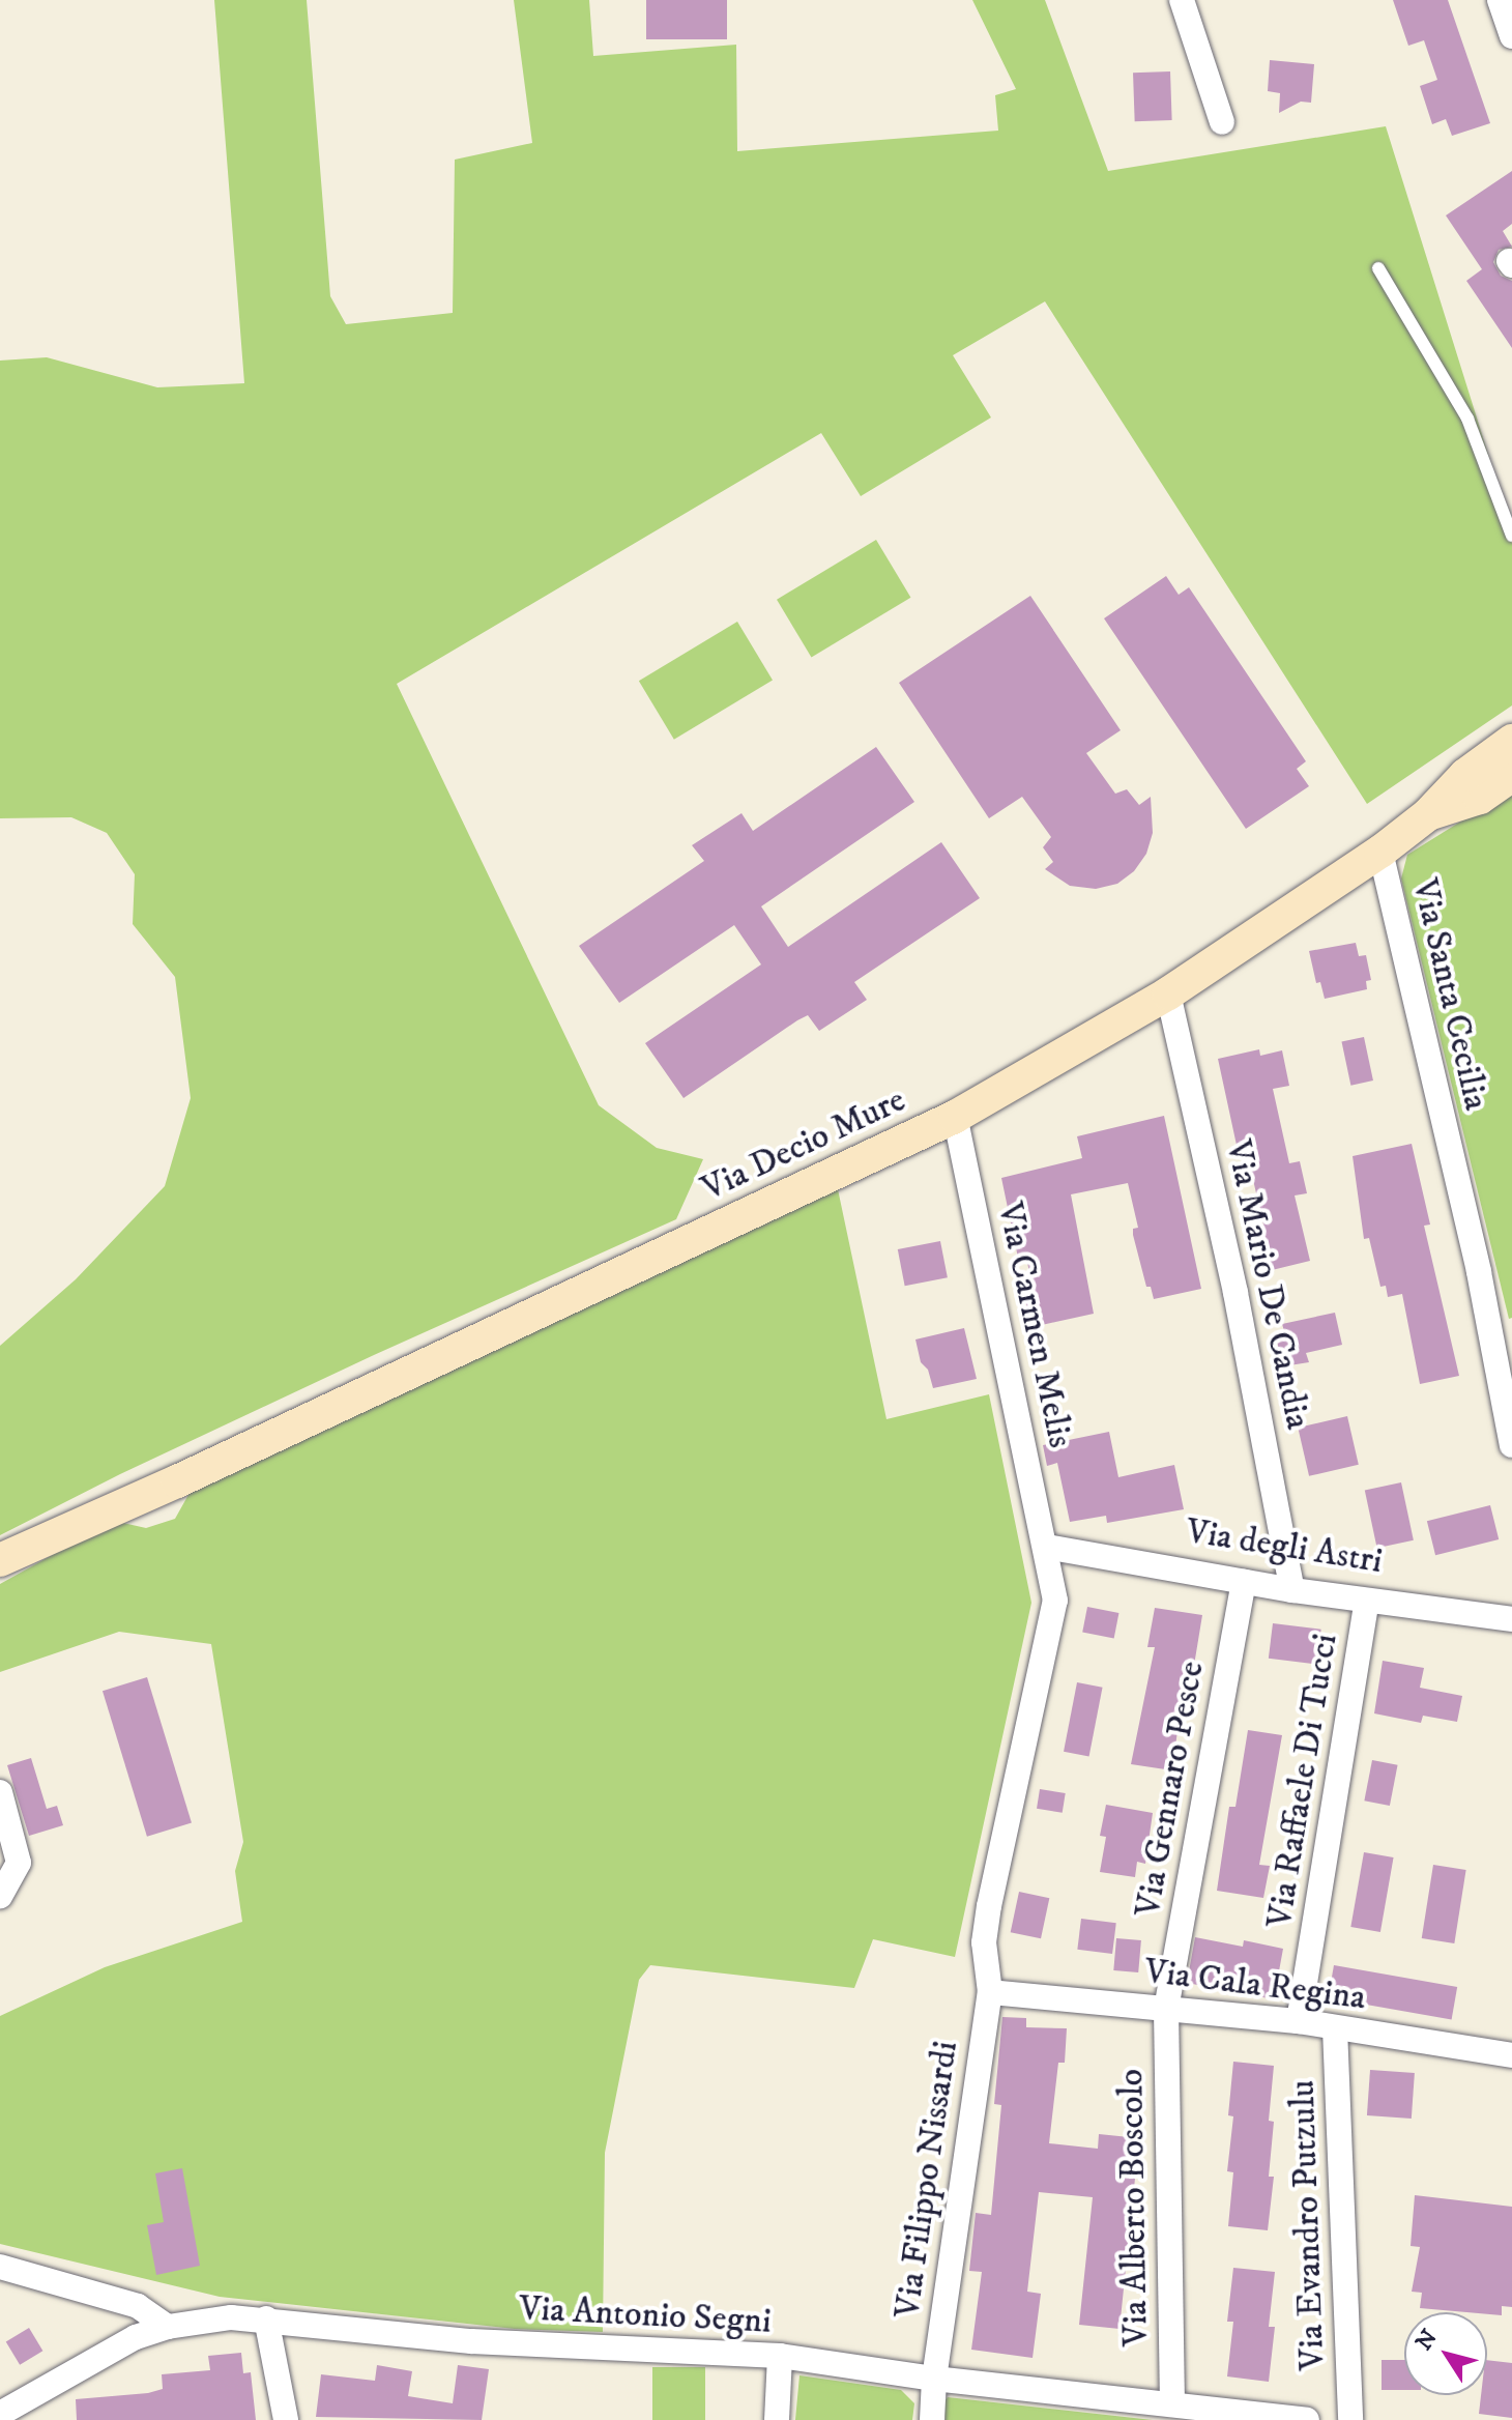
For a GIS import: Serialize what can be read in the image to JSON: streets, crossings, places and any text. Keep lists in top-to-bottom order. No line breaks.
{"streets":{"street":["Via Santa Cecilia","Via Decio Mure","Via Mario De Candia","Via Carmen Melis","Via degli Astri","Via Raffaele Di Tucci","Via Gennaro Pesce","Via Cala Regina","Via Filippo Nissardi","Via Alberto Boscolo","Via Evandro Putzulu","Via Antonio Segni"]},"crossings":[["Via Santa Cecilia","Via Decio Mure"],["Via Decio Mure","Via Mario De Candia"],["Via Decio Mure","Via Carmen Melis"],["Via Mario De Candia","Via degli Astri"],["Via Carmen Melis","Via degli Astri"],["Via Carmen Melis","Via Cala Regina"],["Via Carmen Melis","Via Filippo Nissardi"],["Via degli Astri","Via Raffaele Di Tucci"],["Via degli Astri","Via Gennaro Pesce"],["Via Raffaele Di Tucci","Via Cala Regina"],["Via Gennaro Pesce","Via Cala Regina"],["Via Gennaro Pesce","Via Alberto Boscolo"],["Via Cala Regina","Via Filippo Nissardi"],["Via Cala Regina","Via Alberto Boscolo"],["Via Cala Regina","Via Evandro Putzulu"],["Via Filippo Nissardi","Via Antonio Segni"],["Via Alberto Boscolo","Via Antonio Segni"]],"north":"top left"}
